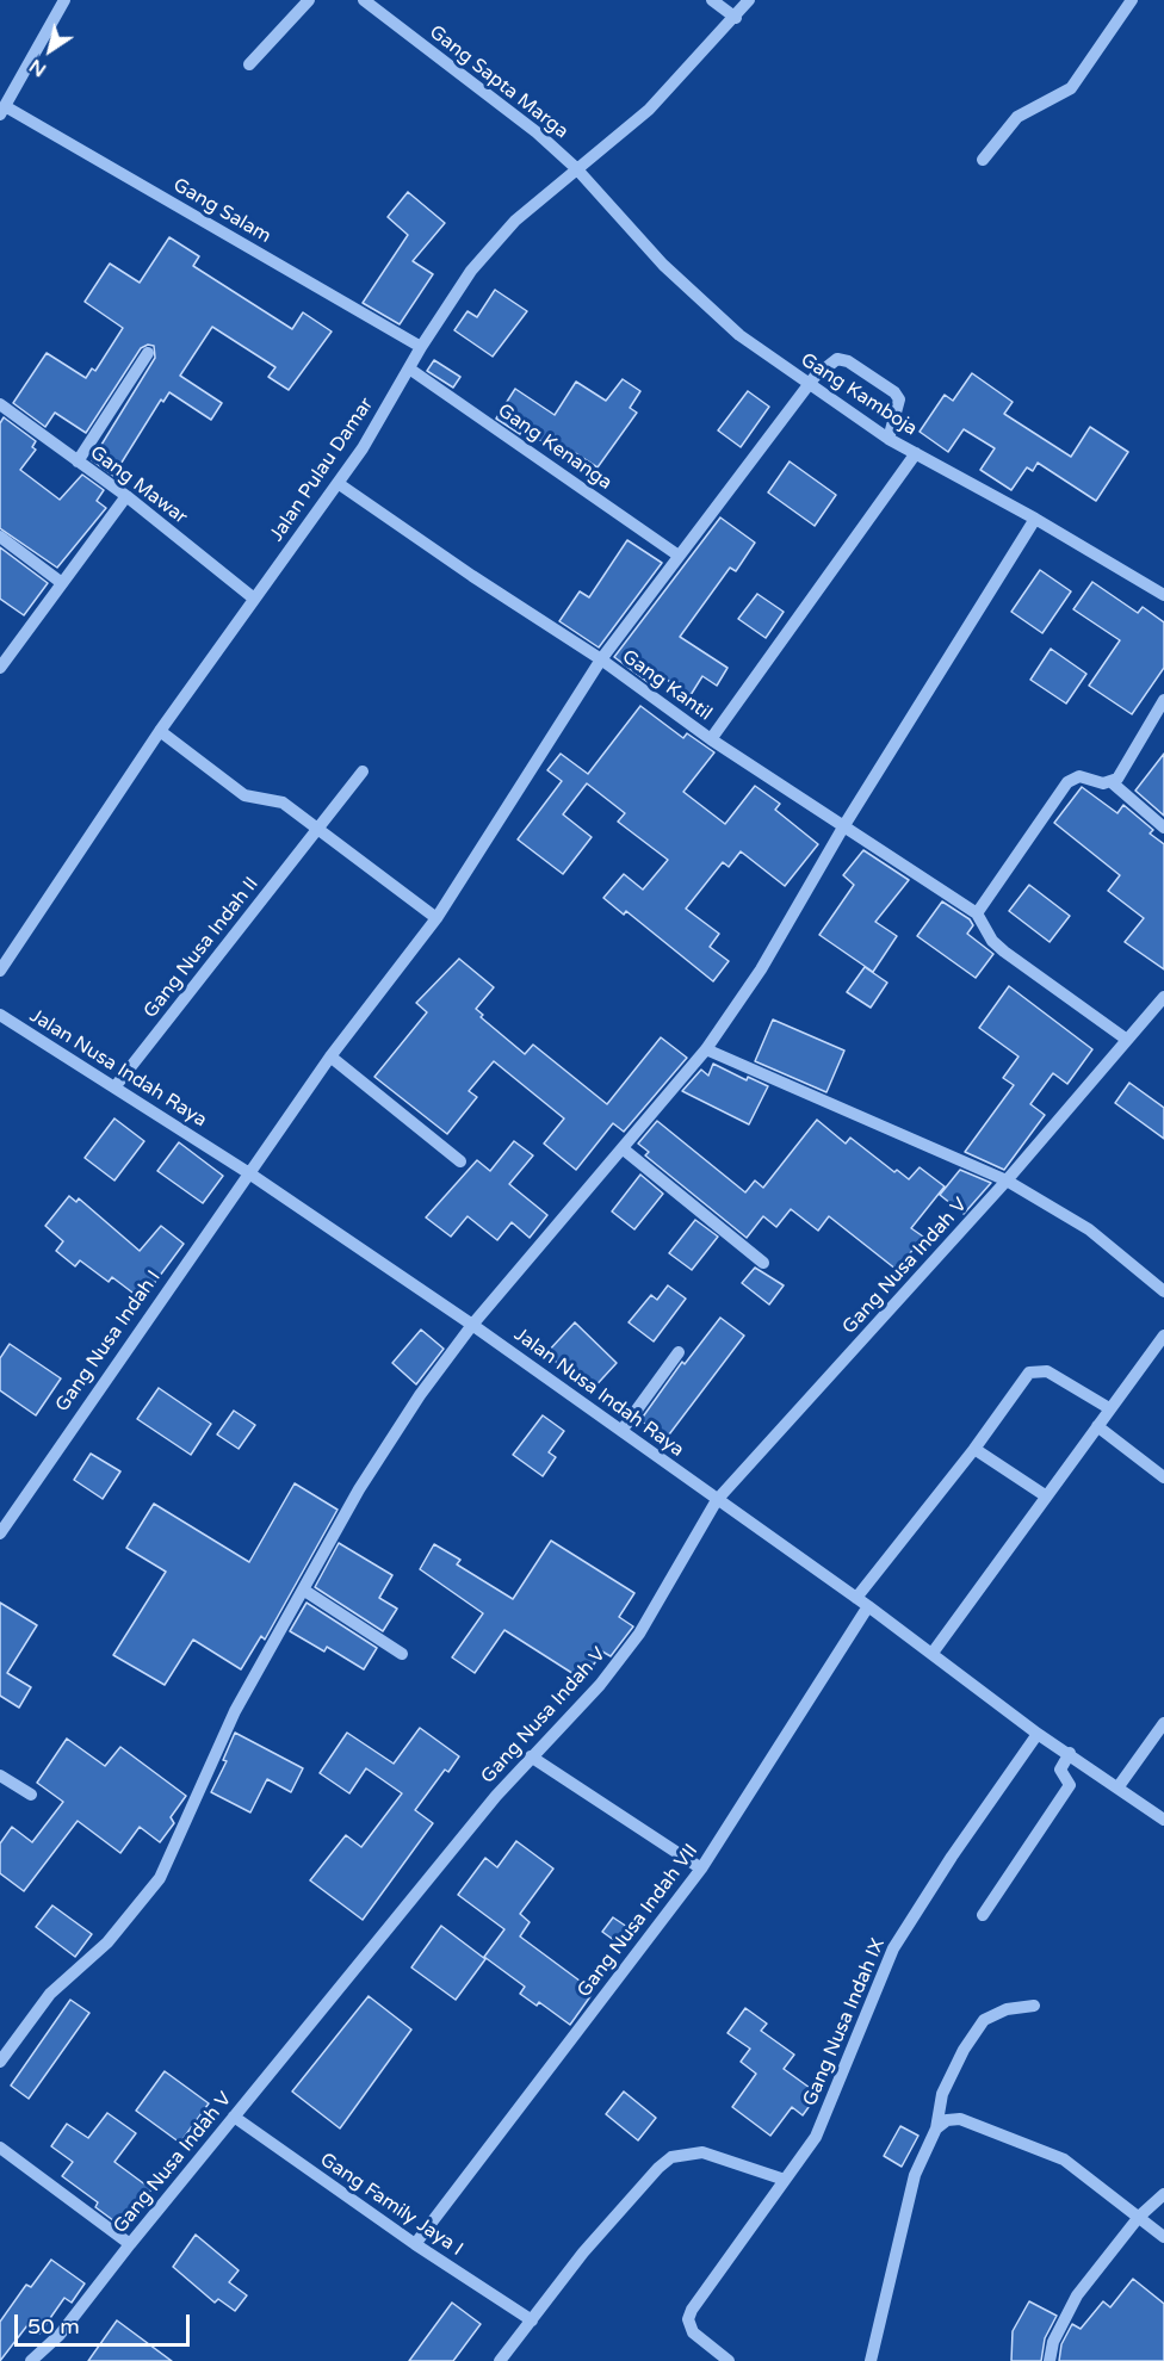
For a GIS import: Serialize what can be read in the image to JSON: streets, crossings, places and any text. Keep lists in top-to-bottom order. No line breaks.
{"streets":{"street":["Gang Sapta Marga","Gang Salam","Gang Kamboja","Gang Kenanga","Jalan Pulau Damar","Gang Mawar","Gang Kantil","Gang Nusa Indah II","Jalan Nusa Indah Raya","Gang Nusa Indah V","Gang Nusa Indah I","Gang Nusa Indah VII","Gang Nusa Indah IX","Gang Family Jaya I"]},"crossings":[["Gang Sapta Marga","Gang Kamboja"],["Gang Sapta Marga","Jalan Pulau Damar"],["Gang Salam","Jalan Pulau Damar"],["Gang Kamboja","Jalan Pulau Damar"],["Gang Kamboja","Gang Nusa Indah I"],["Gang Kenanga","Jalan Pulau Damar"],["Gang Kenanga","Gang Nusa Indah I"],["Jalan Pulau Damar","Gang Mawar"],["Jalan Pulau Damar","Gang Kantil"],["Gang Kantil","Gang Nusa Indah I"],["Gang Nusa Indah II","Jalan Nusa Indah Raya"],["Jalan Nusa Indah Raya","Gang Nusa Indah V"],["Jalan Nusa Indah Raya","Gang Nusa Indah I"],["Jalan Nusa Indah Raya","Gang Nusa Indah VII"],["Jalan Nusa Indah Raya","Gang Nusa Indah IX"],["Gang Nusa Indah V","Gang Family Jaya I"],["Gang Nusa Indah VII","Gang Family Jaya I"]],"scale_bar":"50 m","north":"bottom left"}
